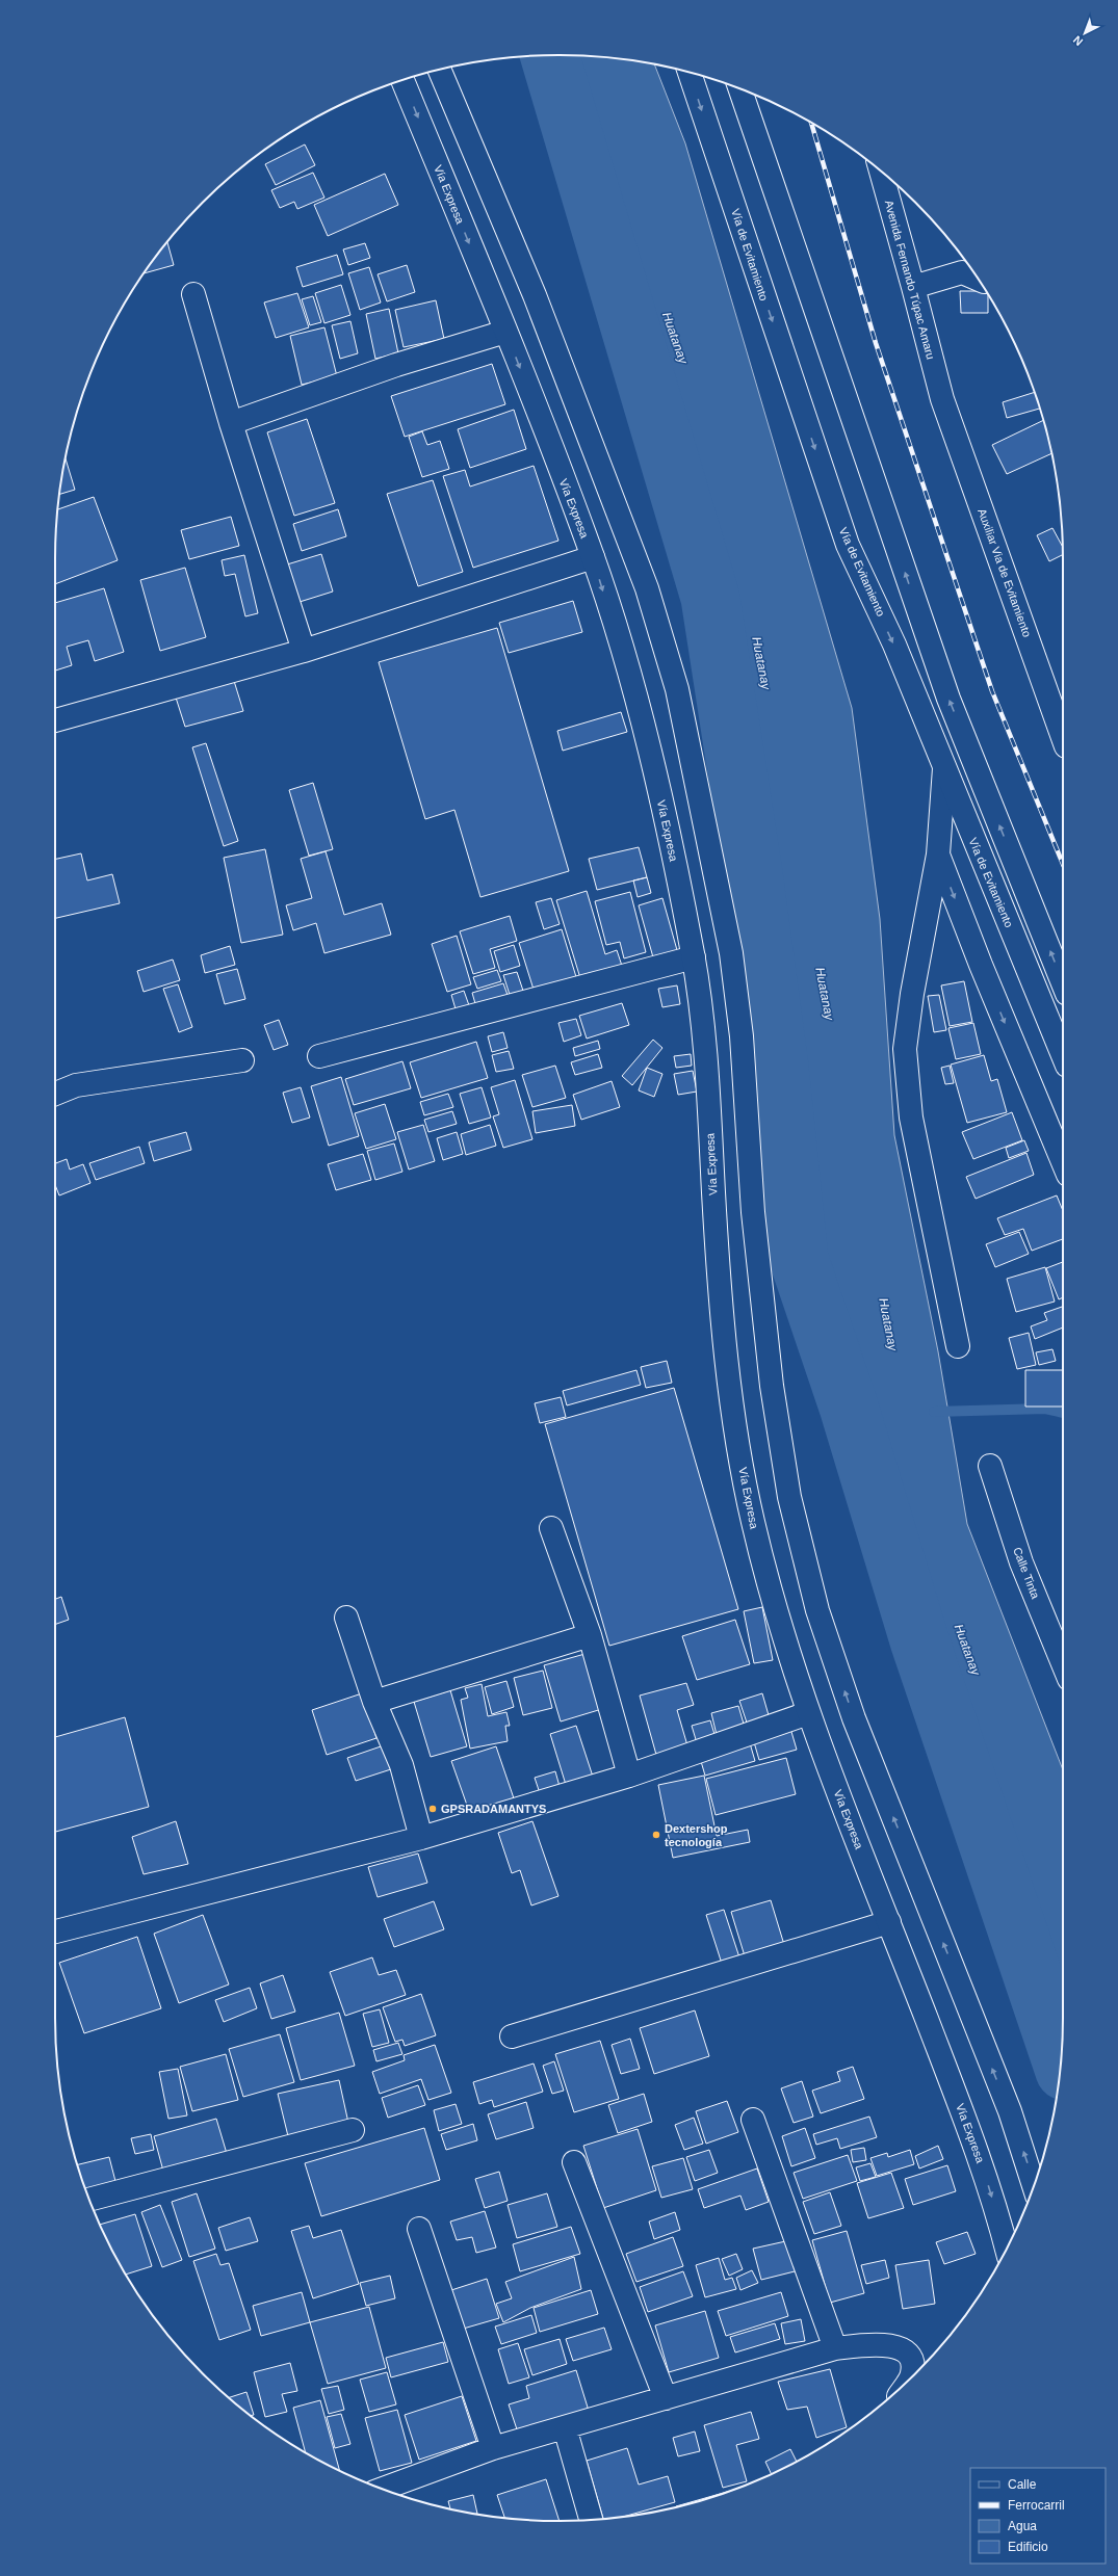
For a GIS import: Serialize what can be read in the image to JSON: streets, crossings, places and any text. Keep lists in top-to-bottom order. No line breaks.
{"streets":{"main road":["Vía Expresa","Vía de Evitamiento","Avenida Fernando Túpac Amaru","Auxiliar Via de Evitamiento","Calle Tinta"]},"crossings":[["Avenida Fernando Túpac Amaru","Auxiliar Via de Evitamiento"]],"water":["Huatanay"],"places":["GPSRADAMANTYS","Dextershop tecnología"],"legend":["Calle","Ferrocarril","Agua","Edificio"],"north":"bottom left"}
